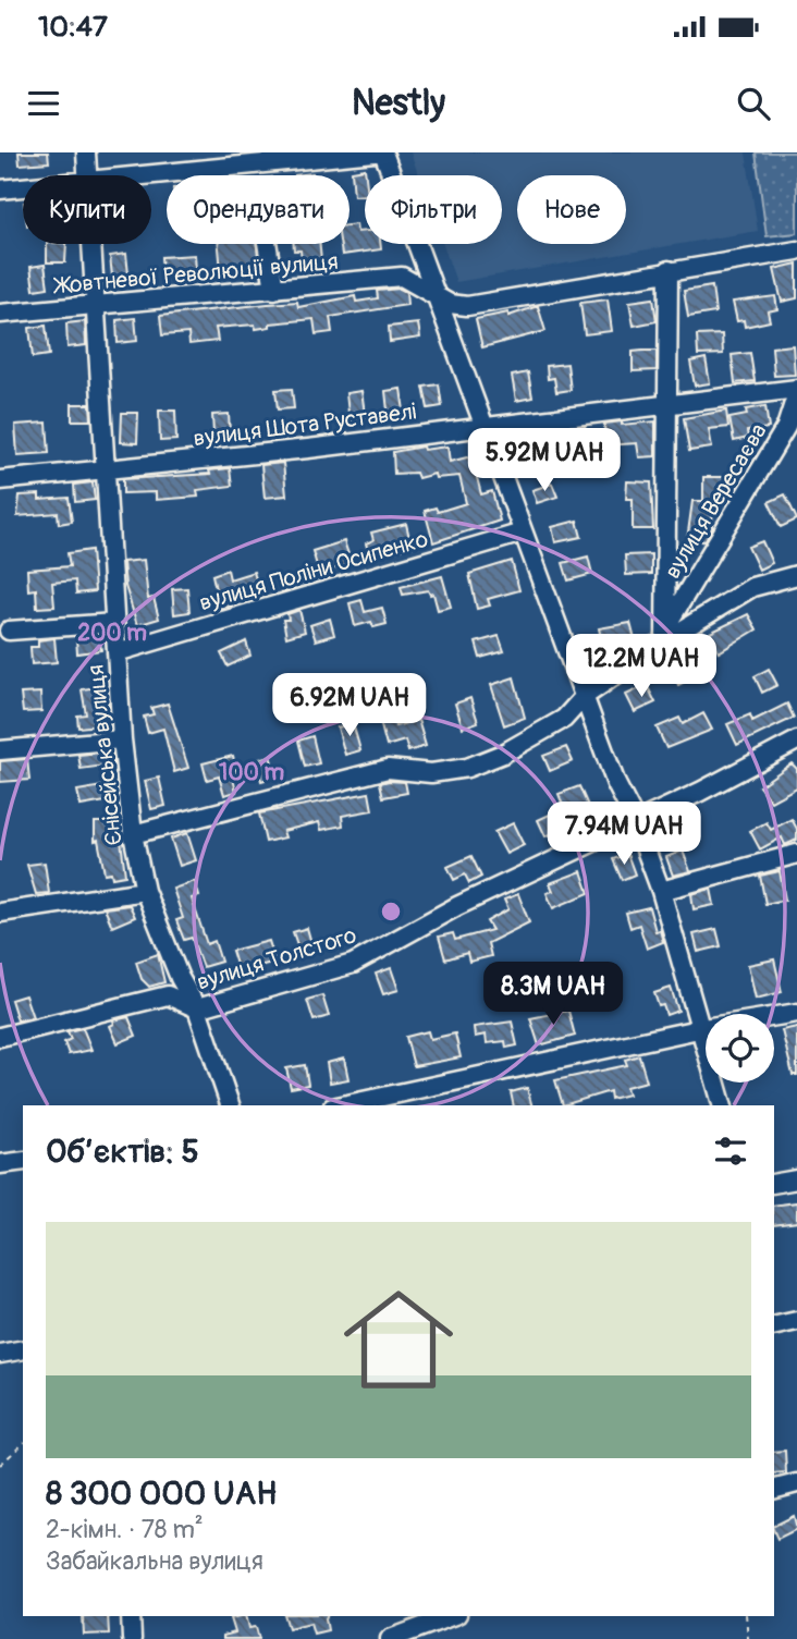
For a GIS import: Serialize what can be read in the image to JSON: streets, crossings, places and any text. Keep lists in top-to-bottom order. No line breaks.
{"streets":{"street":["Жовтневої Революції вулиця","вулиця Шота Руставелі","вулиця Вересаєва","вулиця Поліни Осипенко","Єнісейська вулиця","вулиця Толстого"]},"crossings":[["Жовтневої Революції вулиця","Єнісейська вулиця"],["вулиця Шота Руставелі","вулиця Вересаєва"],["вулиця Шота Руставелі","Єнісейська вулиця"],["вулиця Поліни Осипенко","Єнісейська вулиця"],["Єнісейська вулиця","вулиця Толстого"]],"page":{"status":"10:47","header":"Nestly","chip":["Купити","Орендувати","Фільтри","Нове"],"price":["5.92M UAH","12.2M UAH","6.92M UAH","7.94M UAH","8.3M UAH"],"heading":"Об’єктів: 5","list":[{"name":"8 300 000 UAH","note":"2-кімн. · 78 m² · Забайкальна вулиця"}]},"rings":["200 m","100 m"]}
